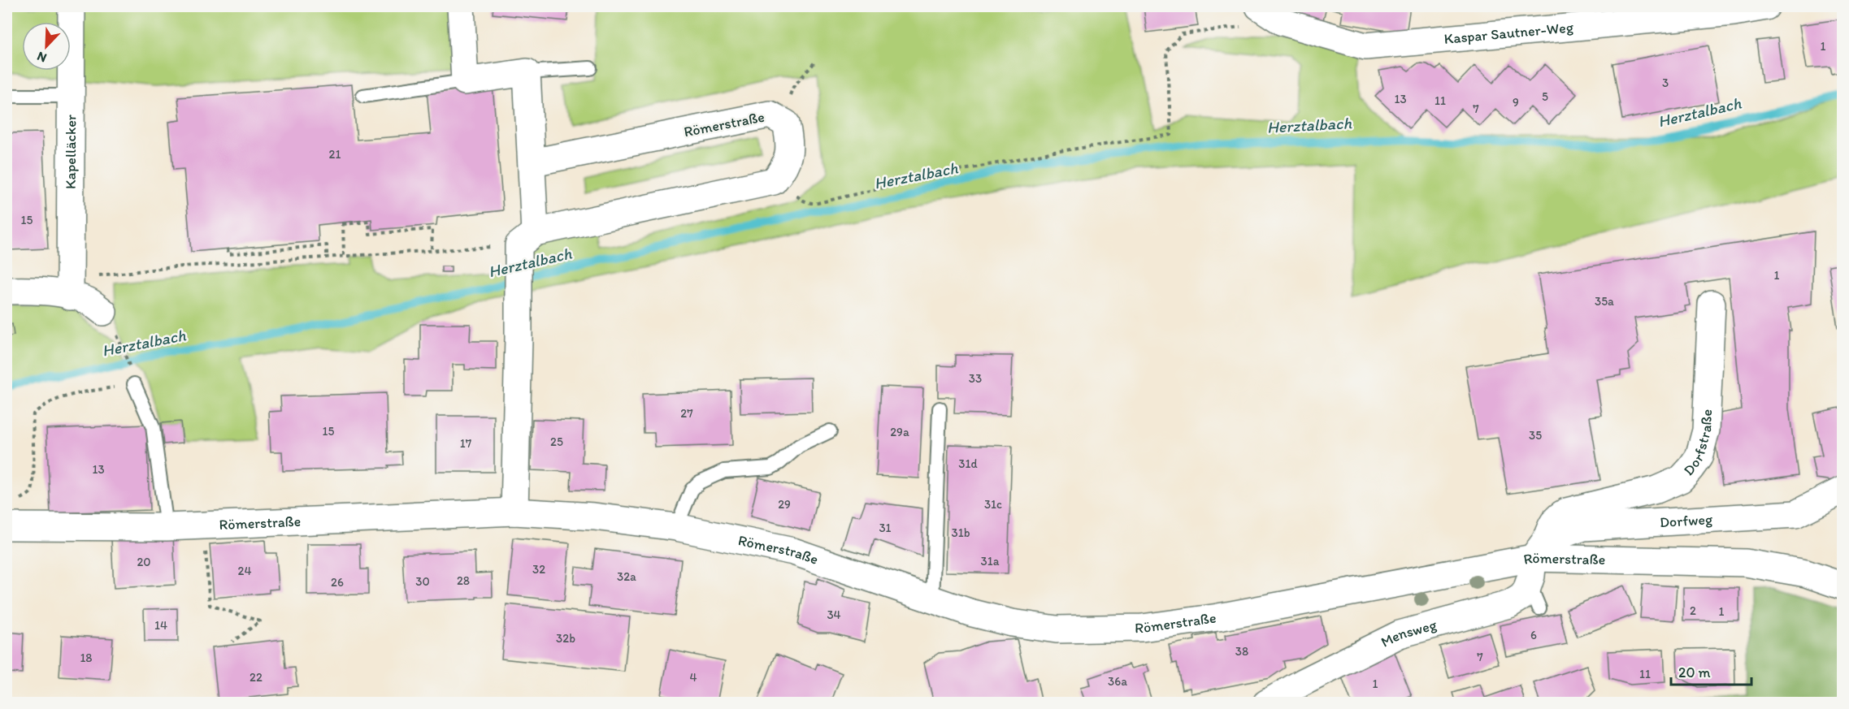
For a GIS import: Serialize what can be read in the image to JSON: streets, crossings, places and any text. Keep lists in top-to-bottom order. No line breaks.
{"streets":{"street":["Kaspar Sautner-Weg","Römerstraße","Kapelläcker","Dorfstraße","Dorfweg","Mensweg"]},"crossings":[["Römerstraße","Dorfstraße"],["Römerstraße","Dorfweg"],["Dorfstraße","Dorfweg"]],"water":["Herztalbach"],"house_numbers":["1","3","5","13","11","9","7","21","15","1","35a","33","27","15","29a","35","25","17","31d","13","29","31c","31","31b","31a","20","32","24","32a","28","30","26","2","1","34","14","6","32b","38","7","18","11","22","4","36a","1"],"scale_bar":"20 m","north":"bottom left"}
